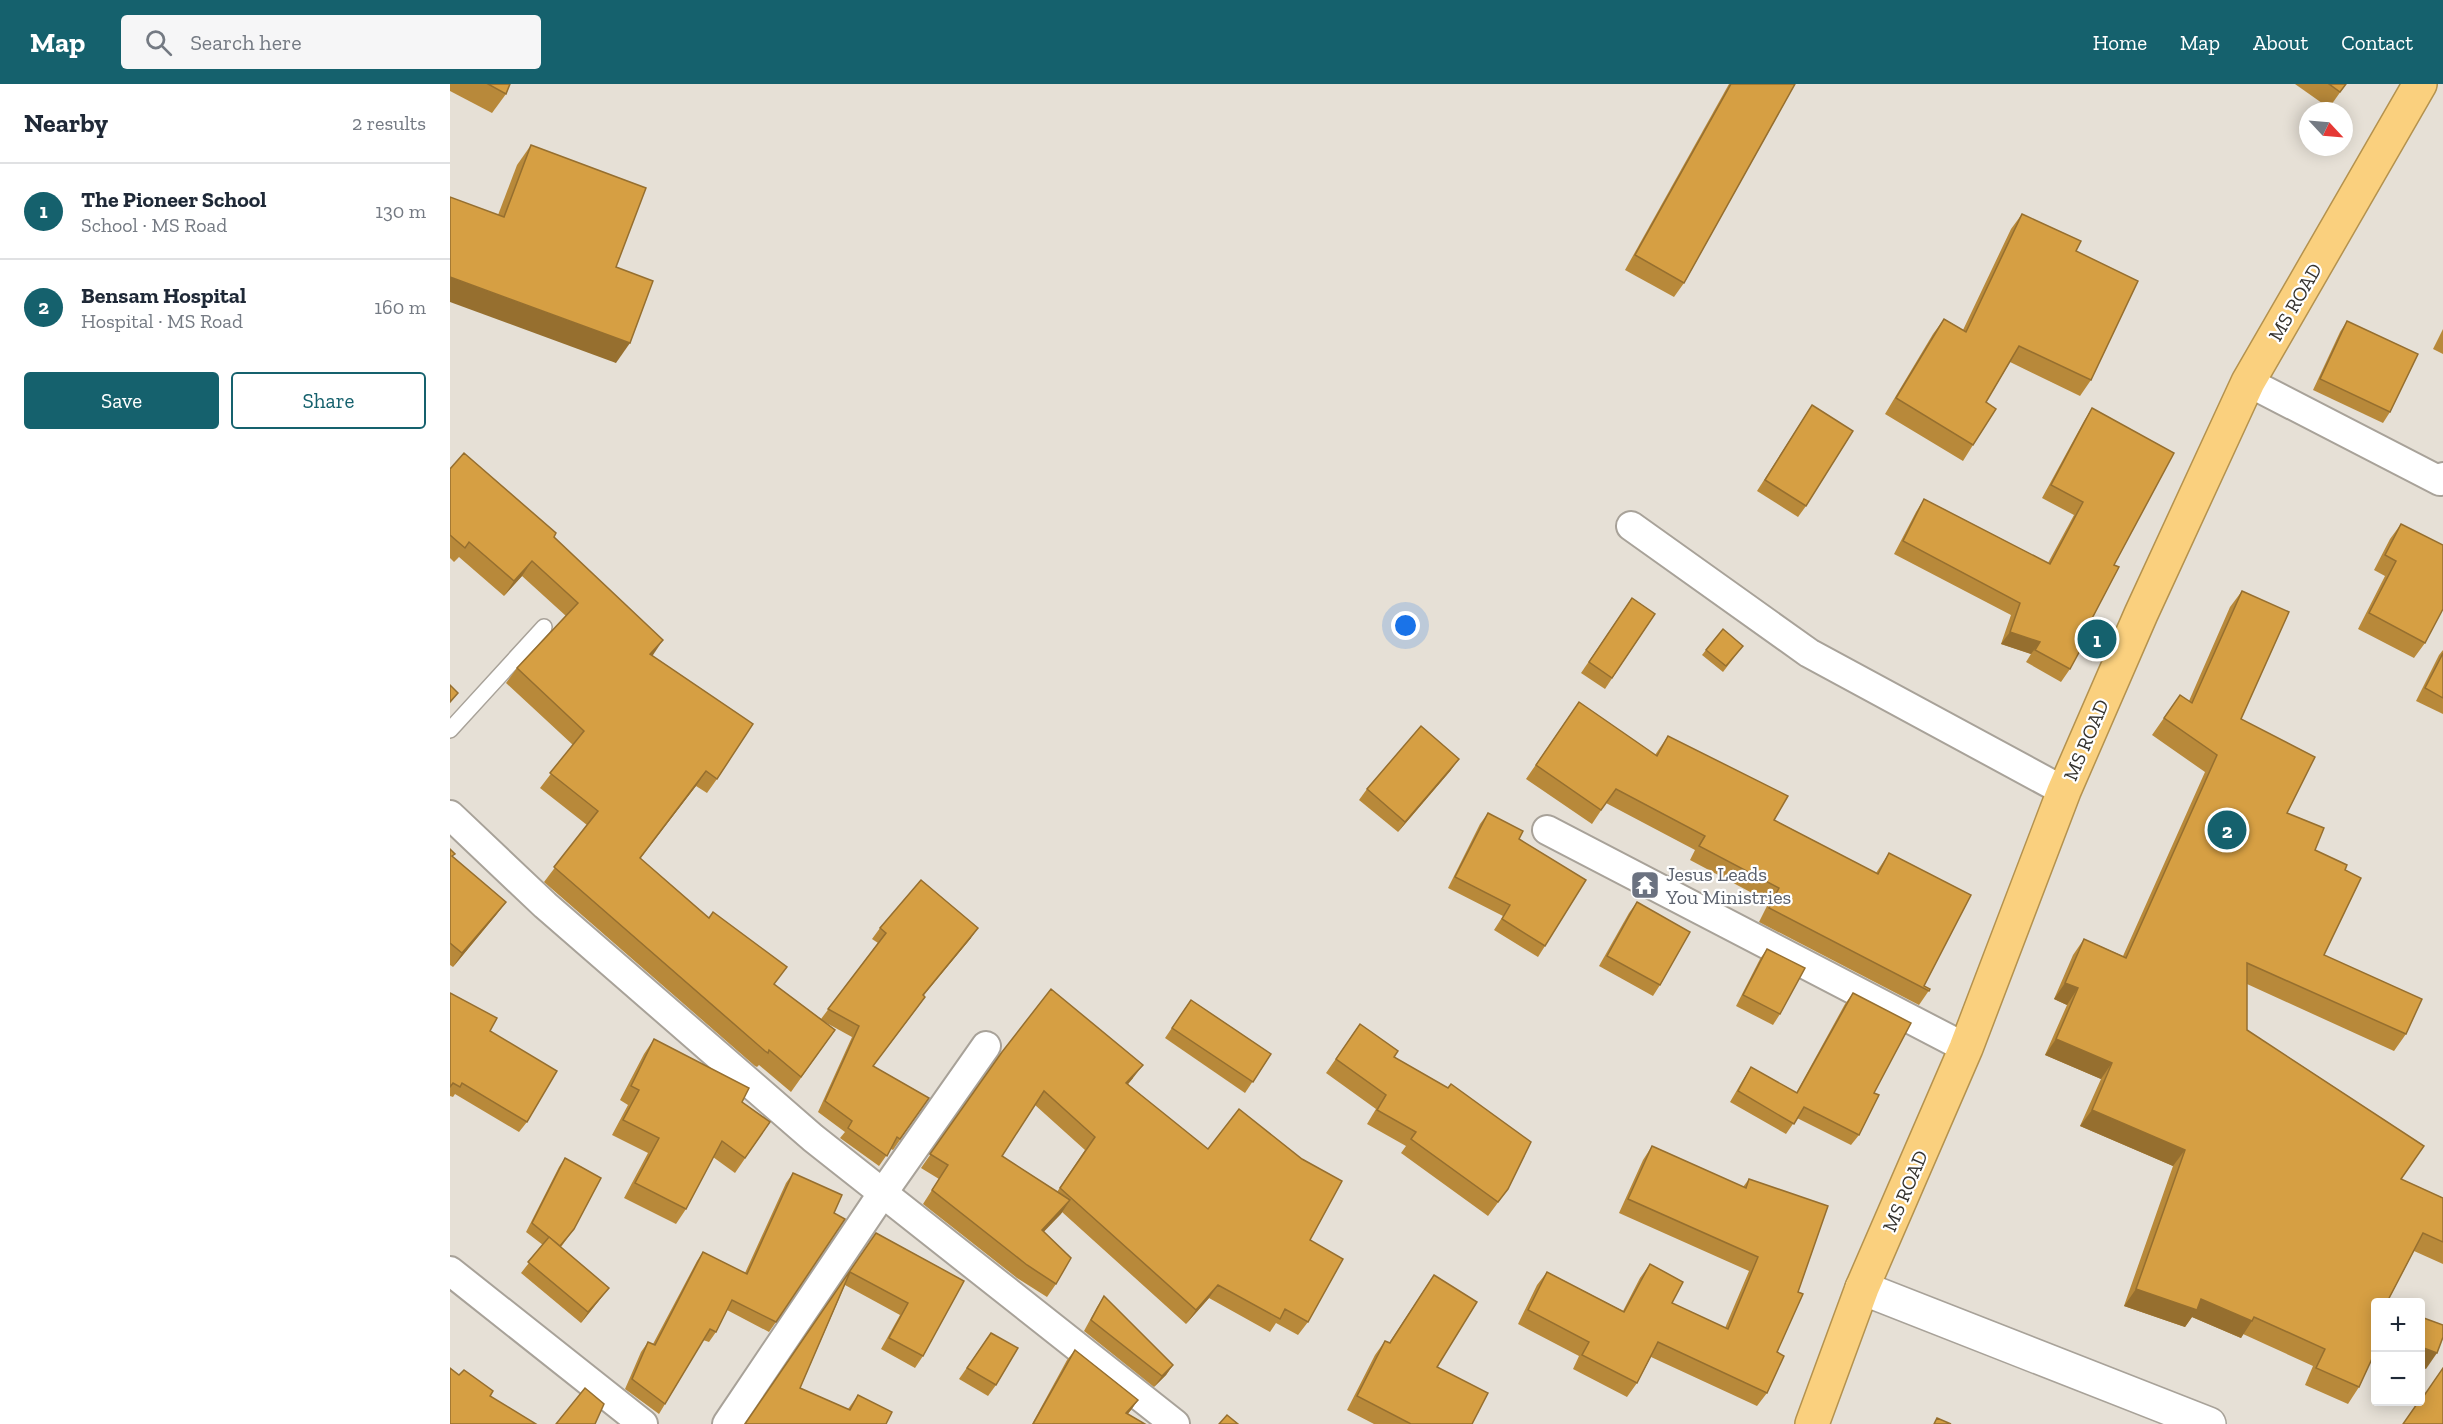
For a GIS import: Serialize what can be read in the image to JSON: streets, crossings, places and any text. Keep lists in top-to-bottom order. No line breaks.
{"streets":{"highway":["MS ROAD"]},"places":{"temple":["Jesus Leads You Ministries"]},"north":"bottom right","page":{"header":"Map","search":"Search here","nav":["Home","Map","About","Contact"],"heading":["Nearby","2 results"],"list":[{"mark":"1","name":"The Pioneer School","note":"School · MS Road","value":"130 m"},{"mark":"2","name":"Bensam Hospital","note":"Hospital · MS Road","value":"160 m"}],"buttons":["Save","Share"],"pins":["1","2"],"map_buttons":["+","−"]}}
